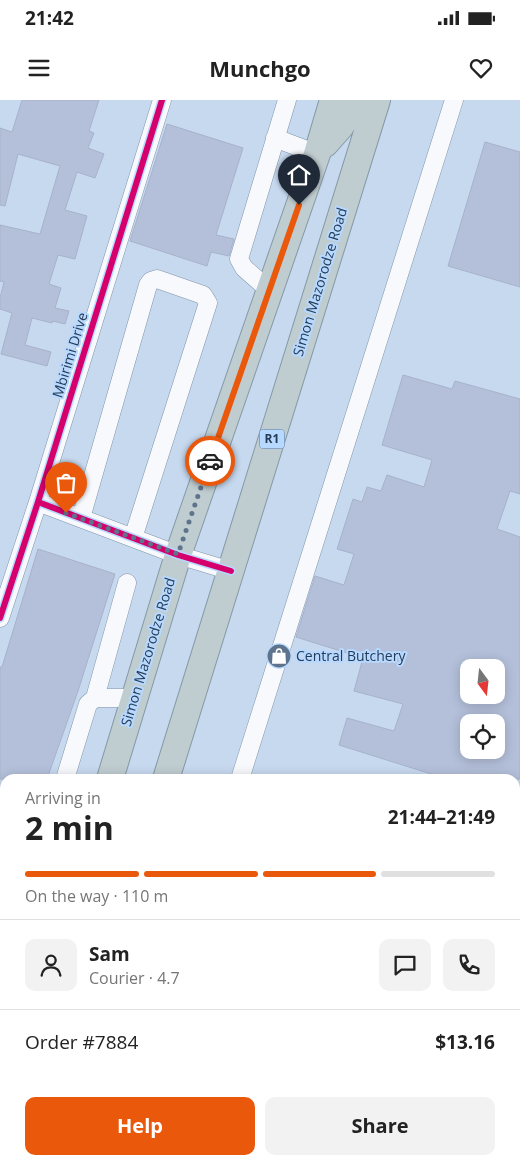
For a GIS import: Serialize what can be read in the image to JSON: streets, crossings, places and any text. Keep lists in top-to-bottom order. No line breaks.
{"streets":{"highway":["Simon Mazorodze Road","R1"],"street":["Mbirimi Drive"]},"places":{"shop":["Central Butchery"]},"north":"bottom","page":{"status":"21:42","header":"Munchgo","heading":["2 min","Arriving in","21:44–21:49"],"panel":["Sam","Courier · 4.7","Order #7884","$13.16"],"bar":"On the way · 110 m","buttons":["Help","Share"]}}
